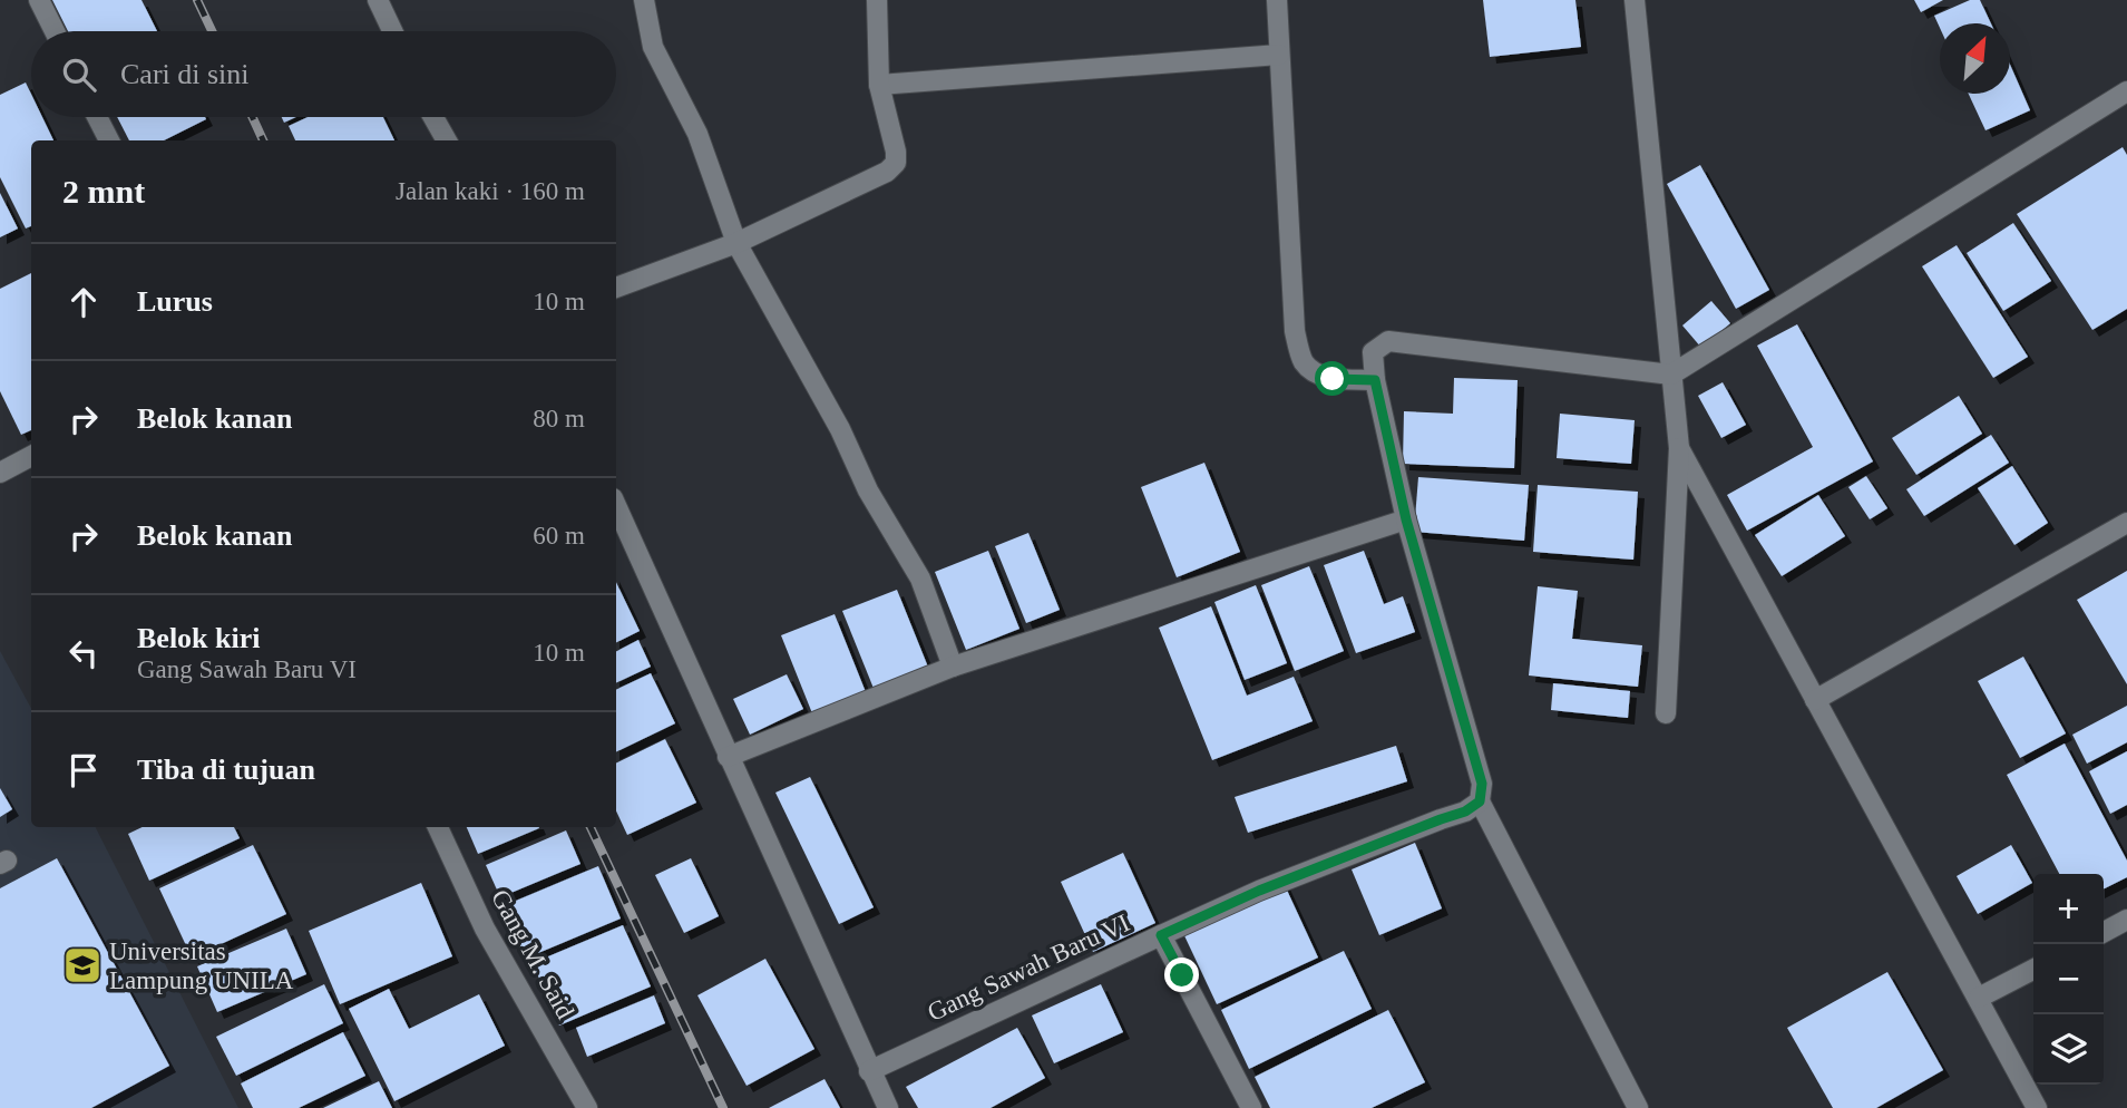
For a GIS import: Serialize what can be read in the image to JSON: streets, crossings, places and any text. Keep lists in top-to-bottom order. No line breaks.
{"streets":{"street":["Gang M. Said","Gang Sawah Baru VI"]},"places":{"school or university":["Universitas Lampung UNILA"]},"north":"top right","page":{"search":"Cari di sini","heading":["2 mnt","Jalan kaki · 160 m"],"list":[["Lurus","10 m"],["Belok kanan","80 m"],["Belok kanan","60 m"],["Belok kiri","Gang Sawah Baru VI","10 m"],"Tiba di tujuan"],"map_buttons":["+","−"]}}
